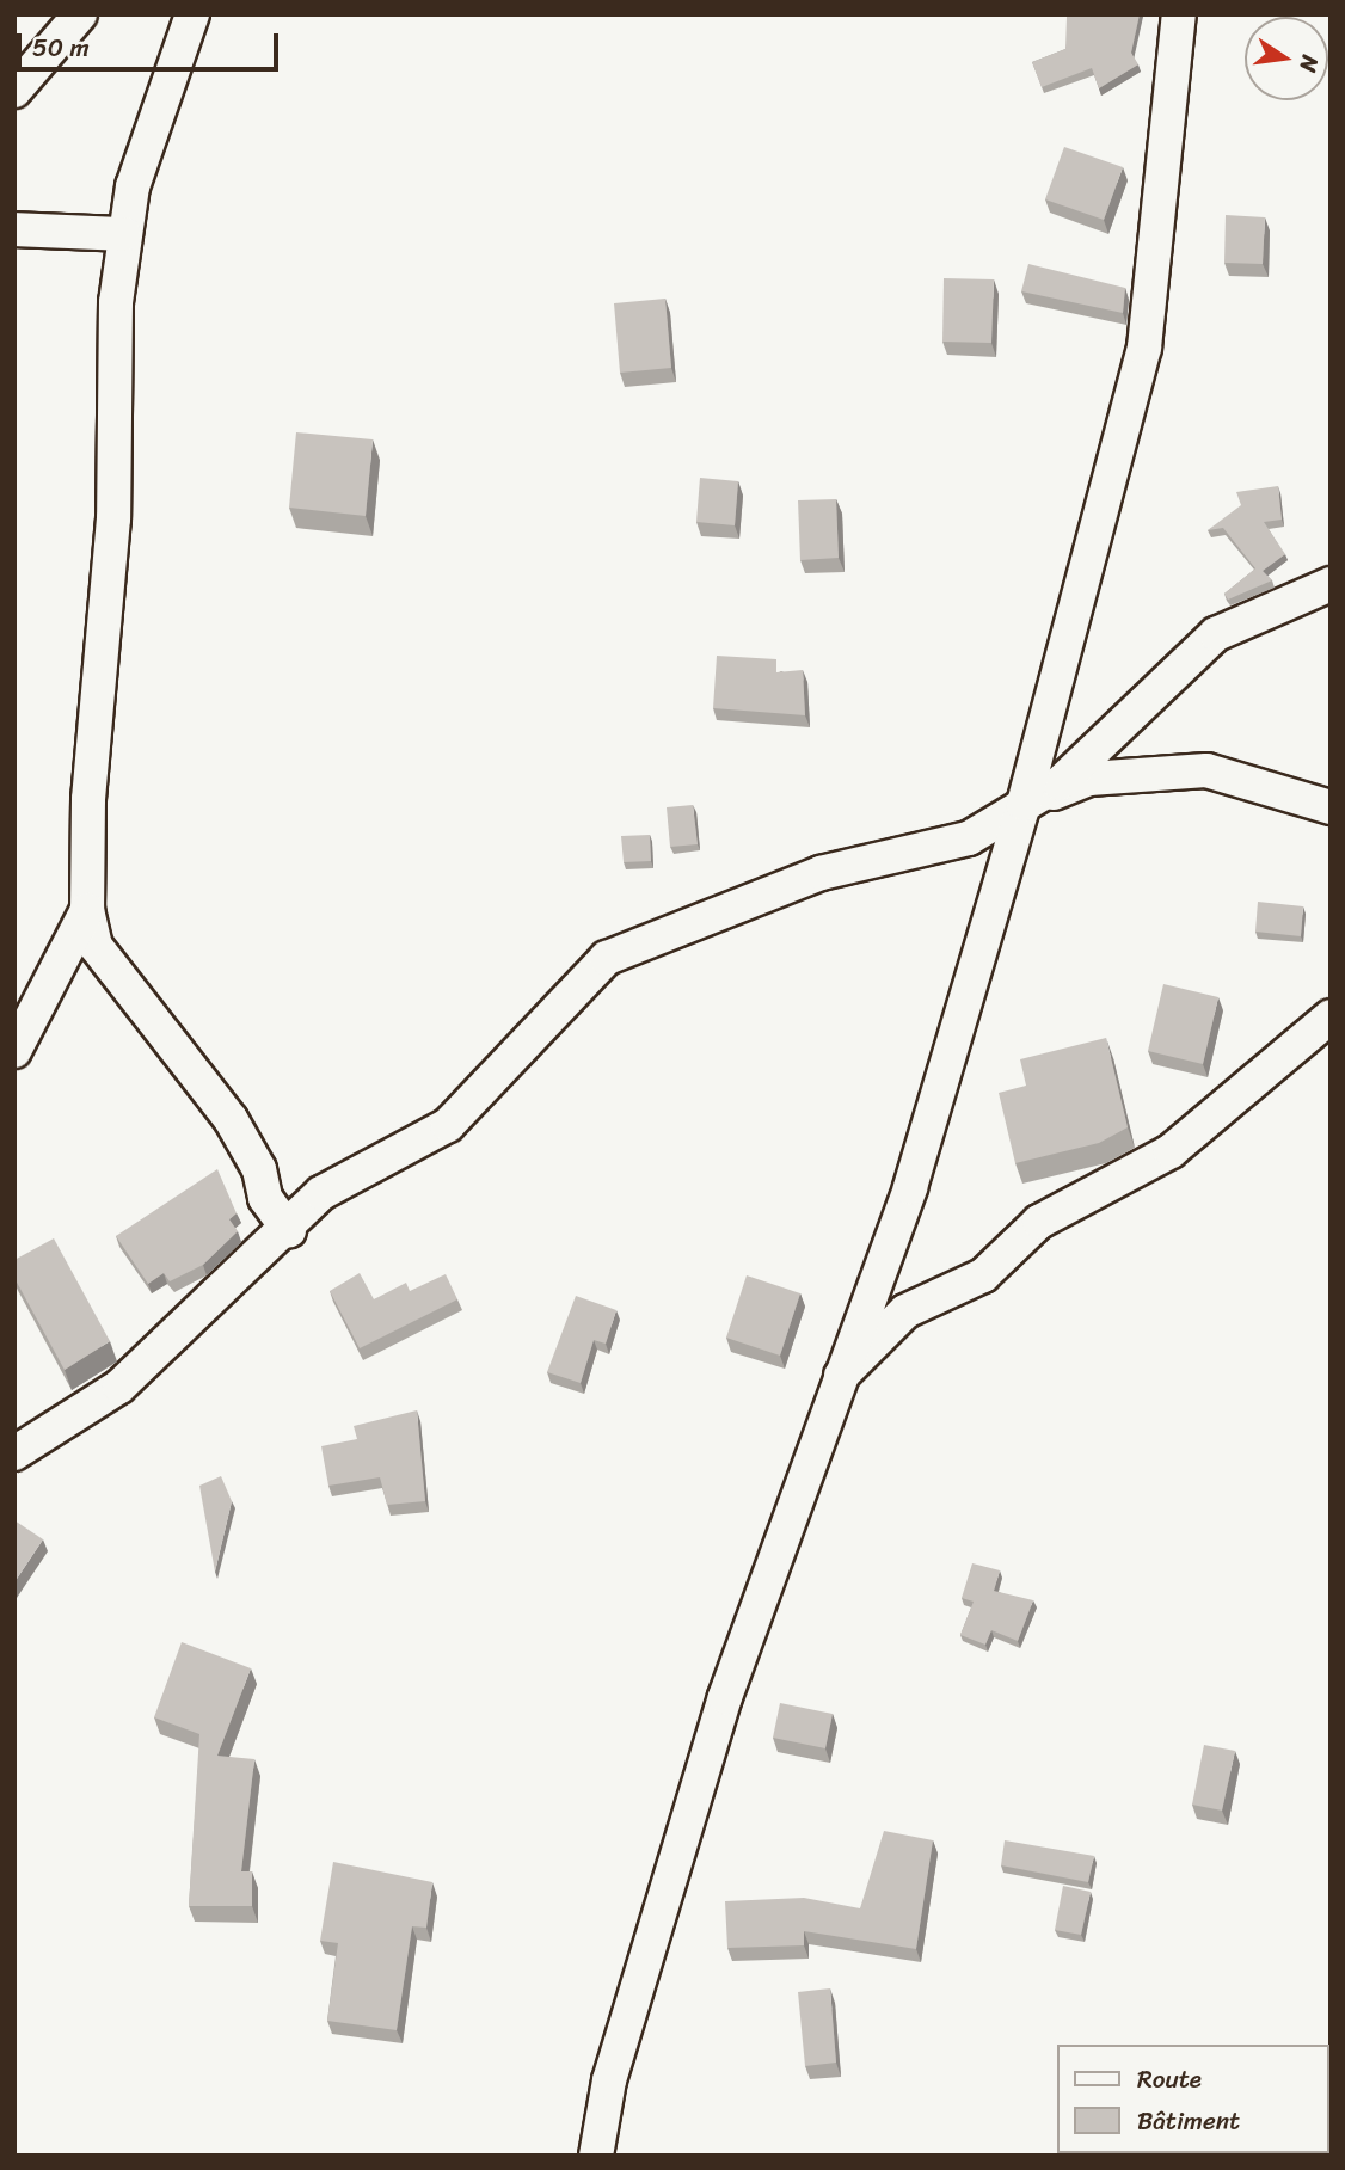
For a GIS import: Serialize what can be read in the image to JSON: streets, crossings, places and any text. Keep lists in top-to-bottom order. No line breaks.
{"legend":["Route","Bâtiment"],"scale_bar":"50 m","north":"right"}
